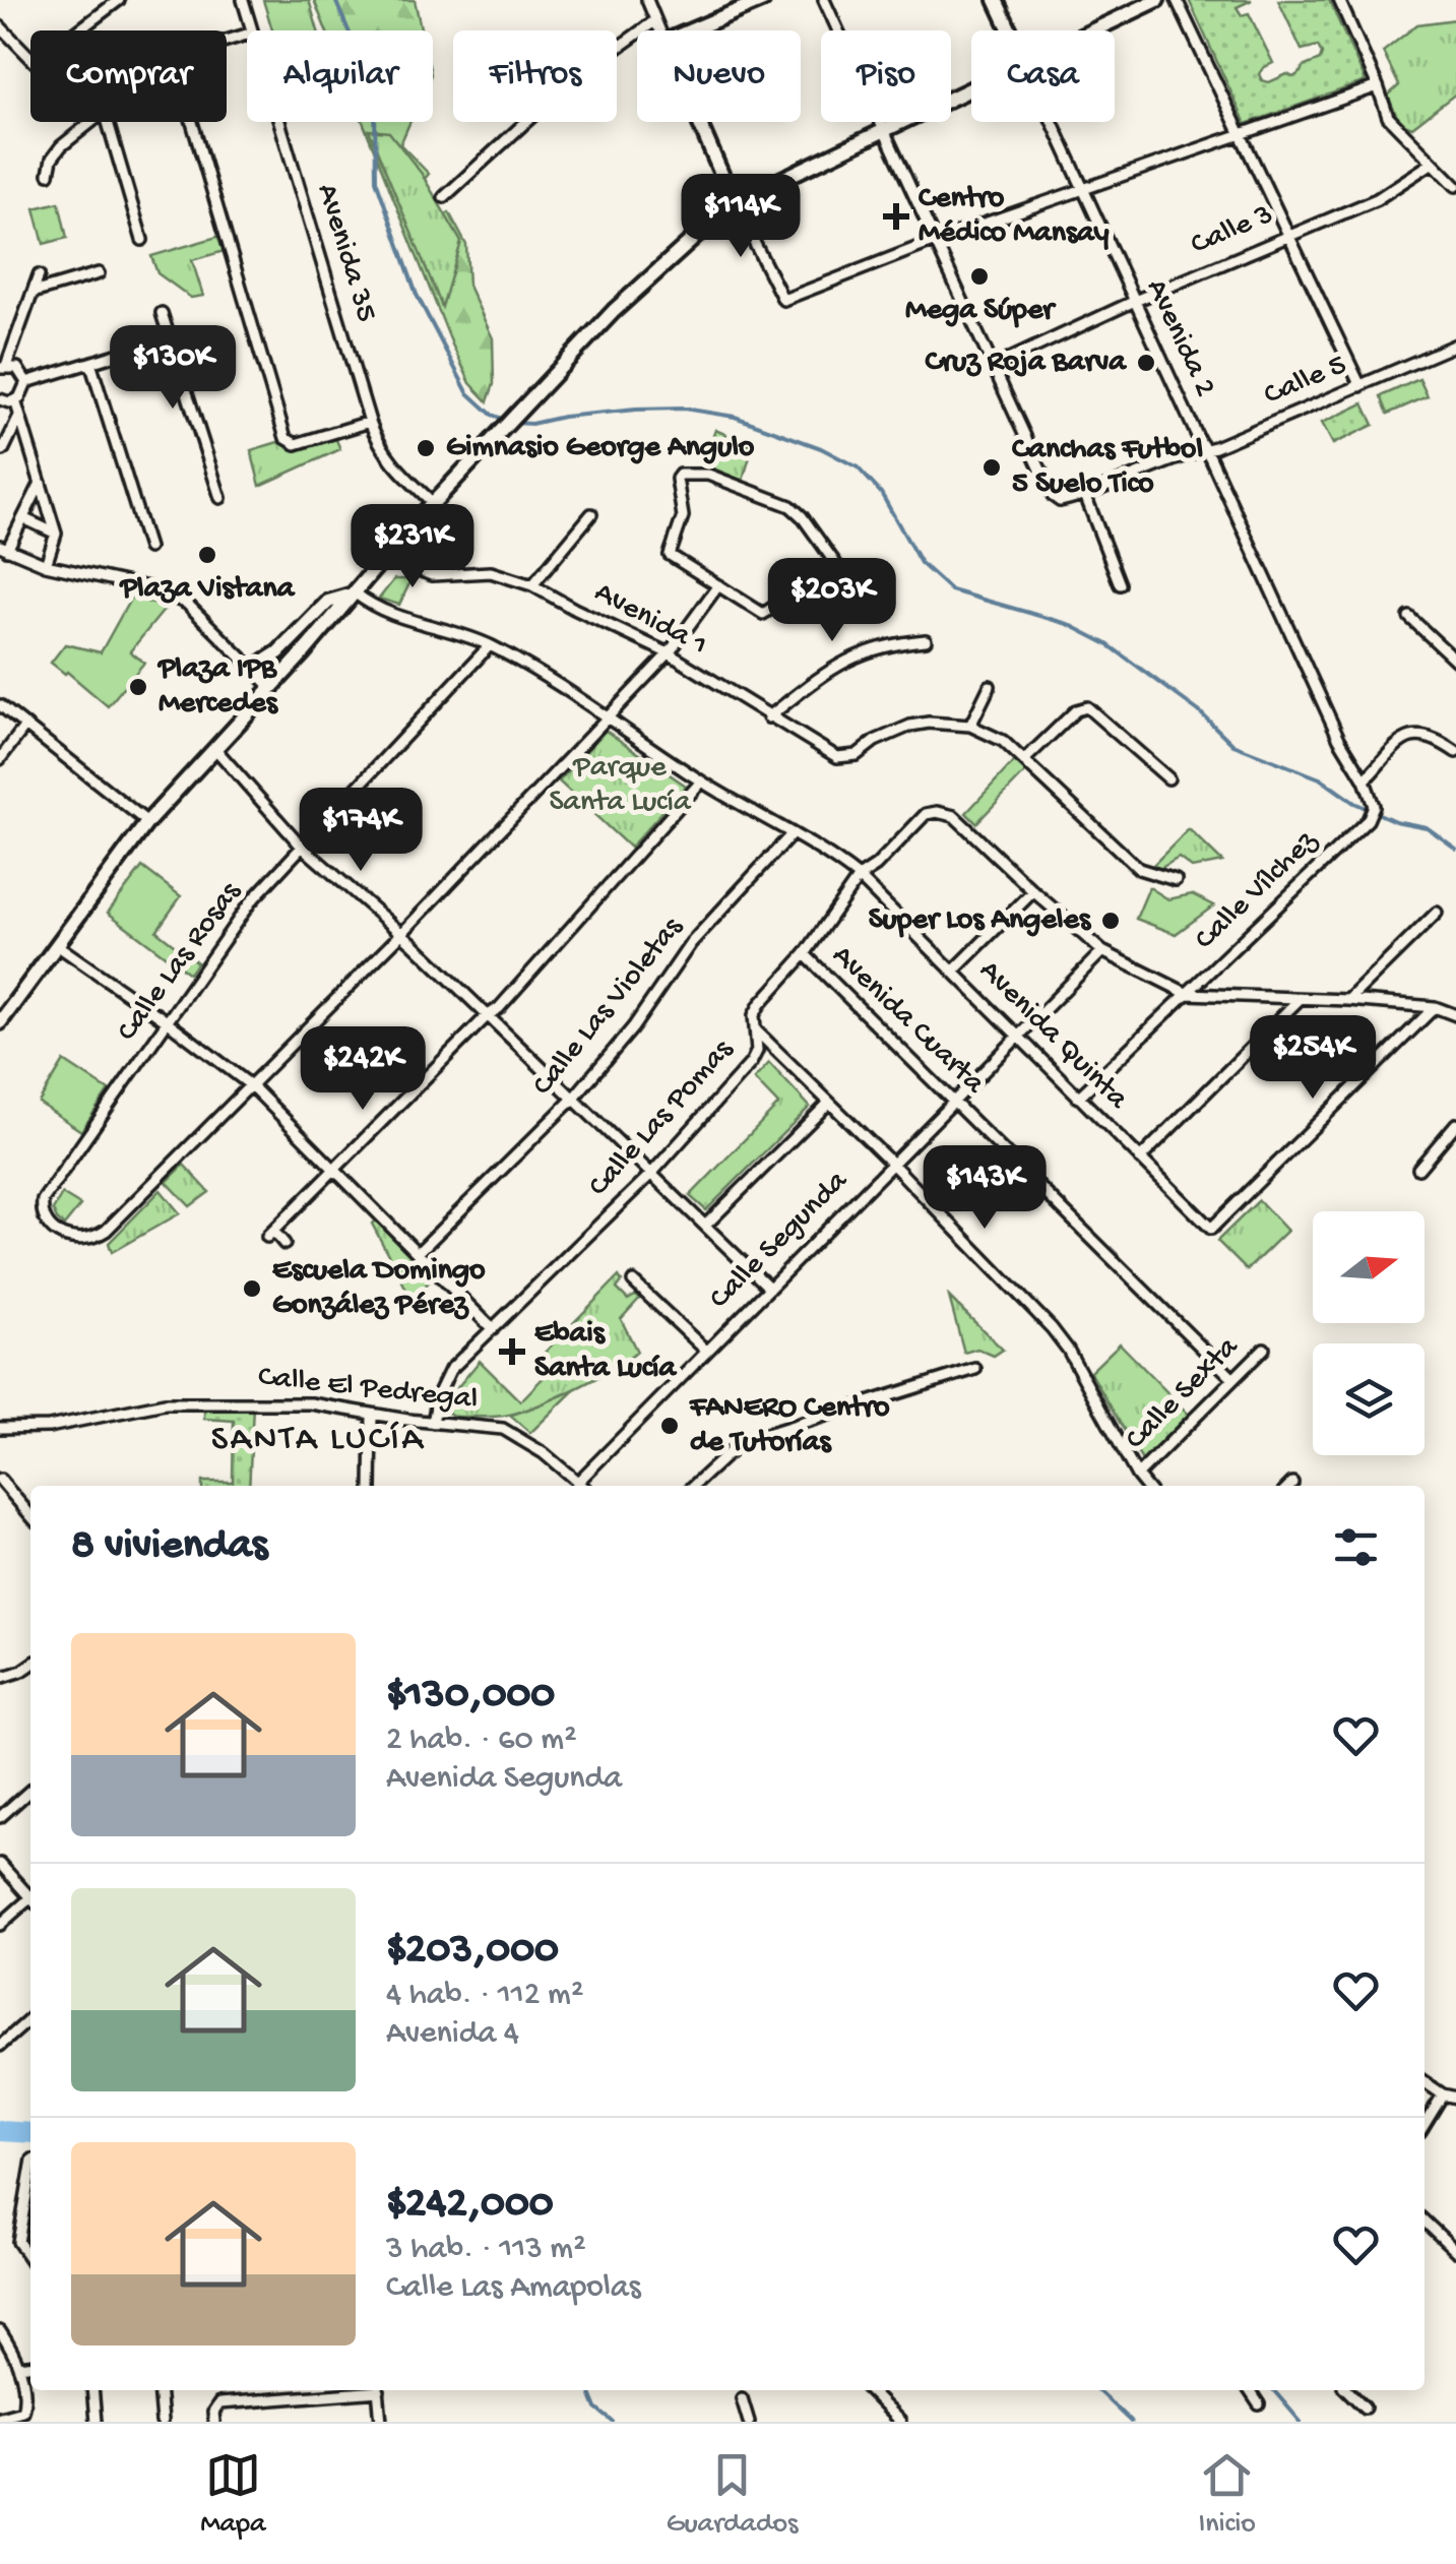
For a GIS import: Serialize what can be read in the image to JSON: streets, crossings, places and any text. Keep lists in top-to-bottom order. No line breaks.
{"streets":{"main road":["Avenida 2"],"street":["Calle 3","Avenida 35","Calle 5","Avenida 1","Calle Vílchez","Calle Las Rosas","Calle Las Violetas","Avenida Cuarta","Avenida Quinta","Calle Las Pomas","Calle Segunda","Calle El Pedregal","Calle Sexta"]},"crossings":[["Calle 3","Avenida 2"],["Calle 3","Calle 5"],["Avenida 2","Calle 5"],["Avenida 2","Calle Vílchez"],["Calle Vílchez","Avenida Quinta"],["Calle Las Rosas","Avenida Quinta"],["Calle Las Violetas","Avenida Quinta"],["Avenida Cuarta","Calle Las Pomas"],["Avenida Cuarta","Calle Segunda"],["Avenida Cuarta","Calle Sexta"],["Avenida Quinta","Calle Las Pomas"],["Avenida Quinta","Calle Segunda"],["Calle Las Pomas","Calle El Pedregal"],["Calle Segunda","Calle El Pedregal"]],"districts":["SANTA LUCÍA"],"parks":["Parque Santa Lucía"],"places":{"health":["Centro Médico Mansay","Ebais Santa Lucía"],"other":["Mega Súper","Cruz Roja Barva","Gimnasio George Angulo","Canchas Futbol 5 Suelo Tico","Plaza Vistana","Plaza IPB Mercedes","Super Los Angeles","Escuela Domingo González Pérez","FANERO Centro de Tutorías"]},"north":"right","page":{"chip":["Comprar","Alquilar","Filtros","Nuevo","Piso","Casa"],"price":["$114K","$130K","$231K","$203K","$174K","$254K","$242K","$143K"],"heading":"8 viviendas","list":[{"name":"$130,000","note":"2 hab. · 60 m² · Avenida Segunda"},{"name":"$203,000","note":"4 hab. · 112 m² · Avenida 4"},{"name":"$242,000","note":"3 hab. · 113 m² · Calle Las Amapolas"}],"tabs":["Mapa","Guardados","Inicio"]}}
